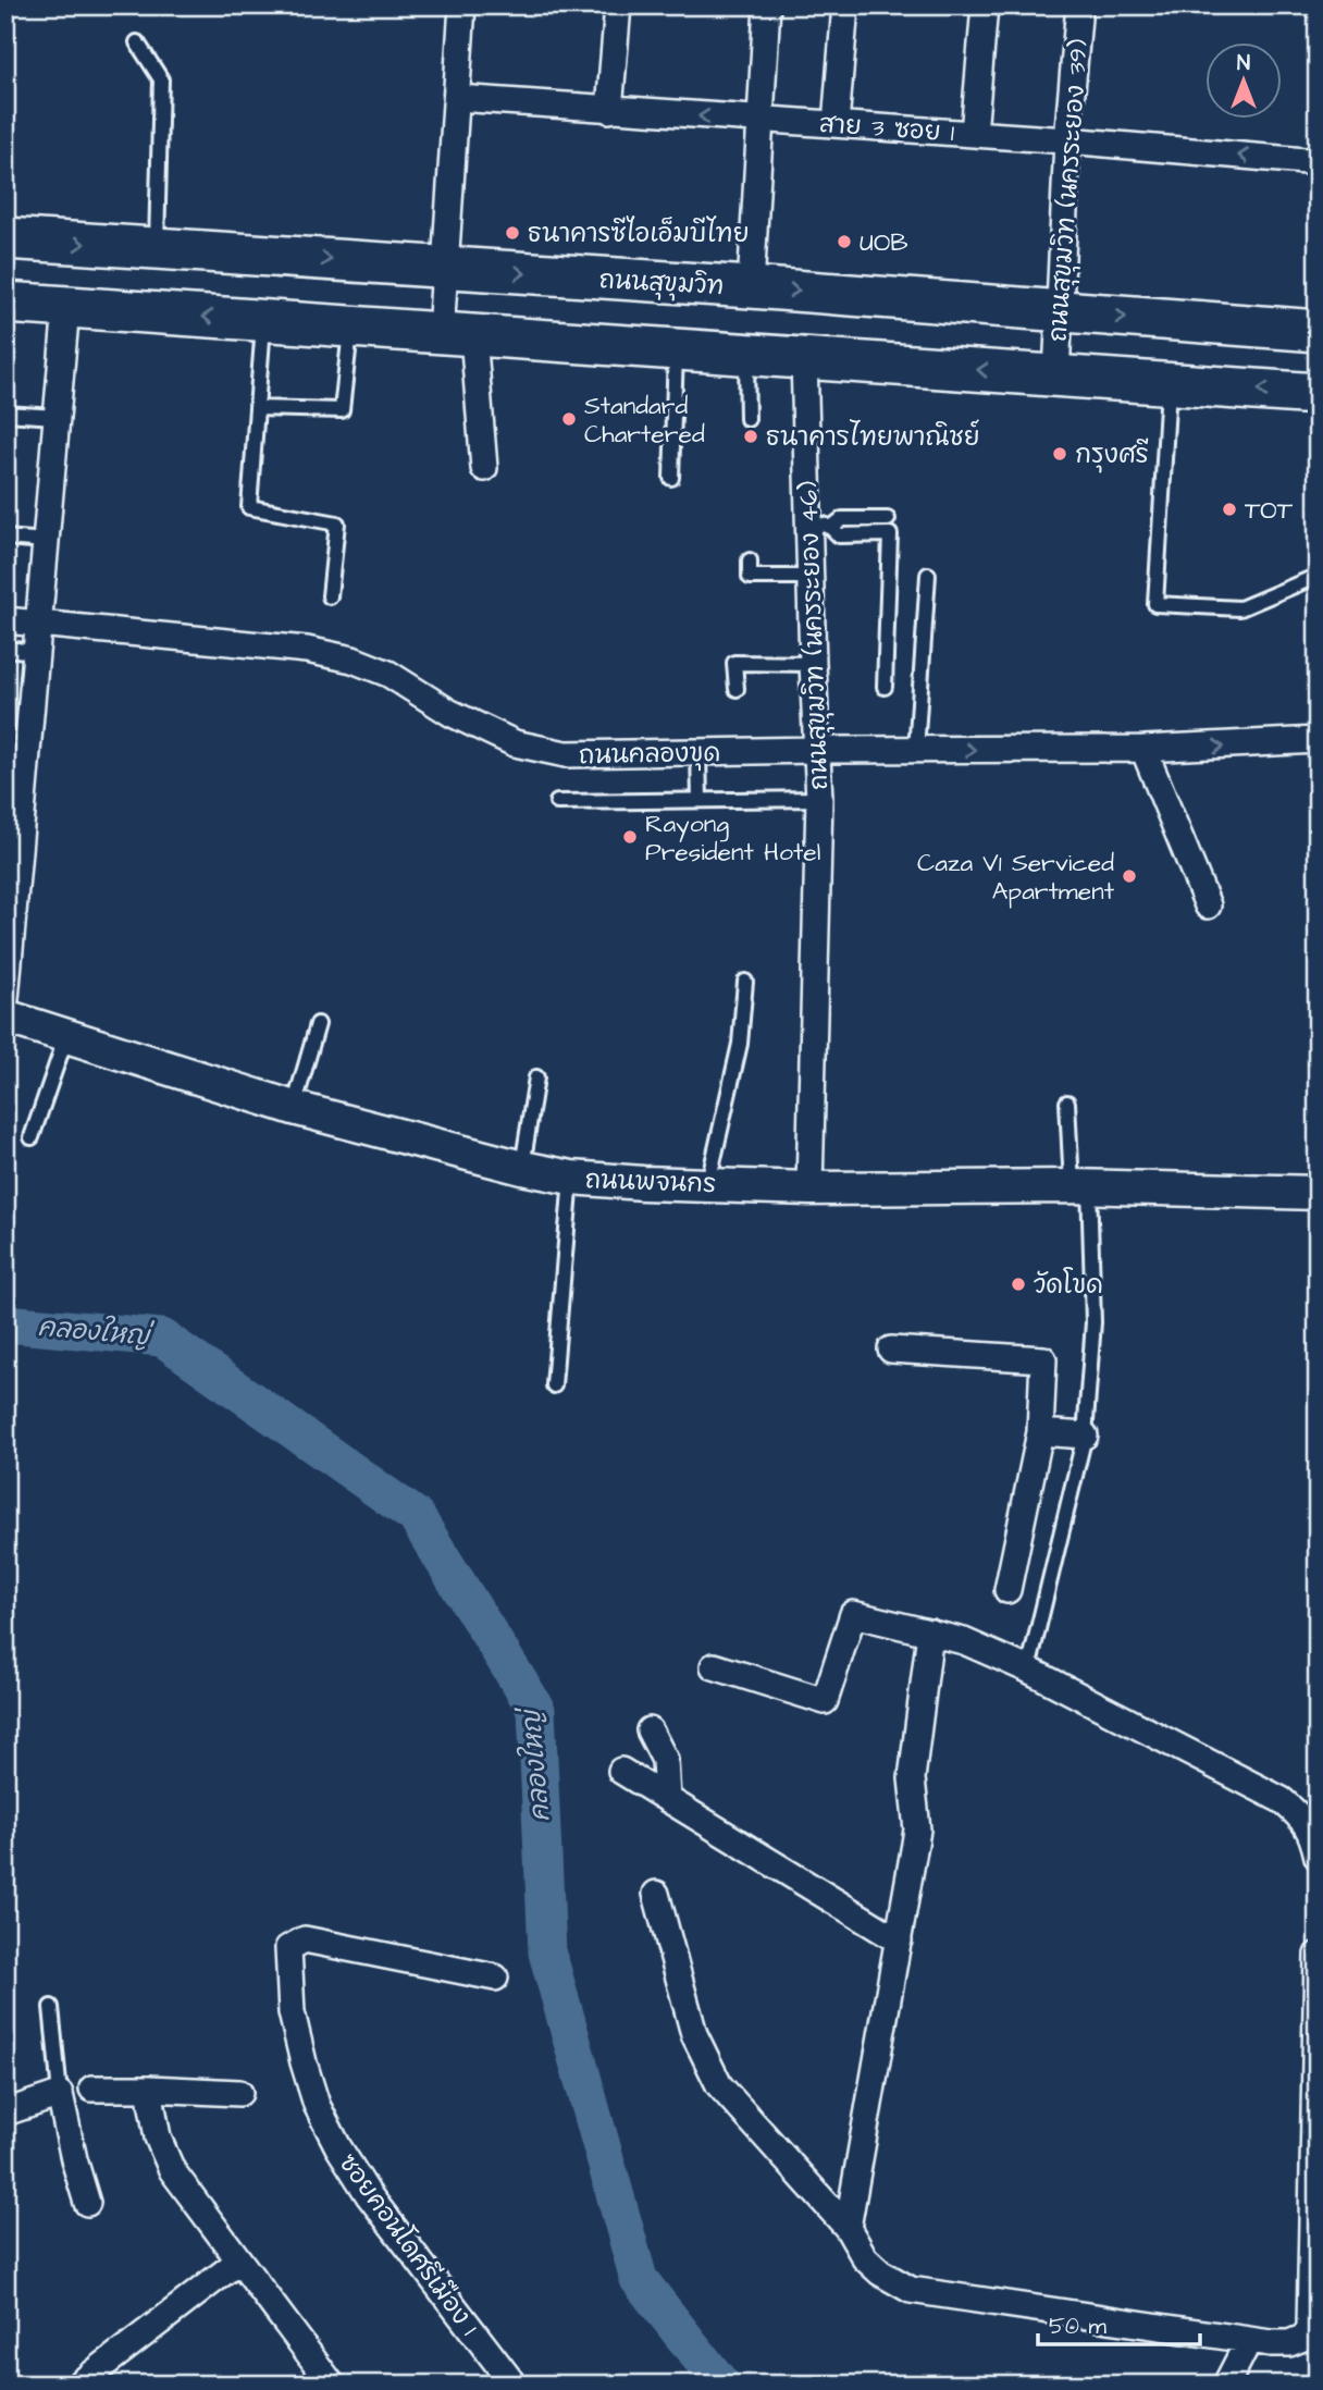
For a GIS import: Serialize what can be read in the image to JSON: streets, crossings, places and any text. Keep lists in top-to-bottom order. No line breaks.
{"streets":{"main road":["ถนนสุขุมวิท"],"street":["สาย 3 ซอย 1","ถนนสุขุมวิท (นครระยอง 39)","ถนนสุขุมวิท (นครระยอง 46)","ถนนคลองขุด","ถนนพจนกร","ซอยคอนโดศรีเมือง 1"]},"crossings":[["สาย 3 ซอย 1","ถนนสุขุมวิท (นครระยอง 39)"],["ถนนสุขุมวิท (นครระยอง 39)","ถนนสุขุมวิท"],["ถนนสุขุมวิท (นครระยอง 46)","ถนนคลองขุด"],["ถนนสุขุมวิท (นครระยอง 46)","ถนนพจนกร"]],"one_way":["สาย 3 ซอย 1"],"water":["คลองใหญ่"],"places":["ธนาคารซีไอเอ็มบีไทย","UOB","Standard Chartered","ธนาคารไทยพาณิชย์","กรุงศรี","TOT","Rayong President Hotel","Caza V1 Serviced Apartment","วัดโขด"],"scale_bar":"50 m","north":"top"}
